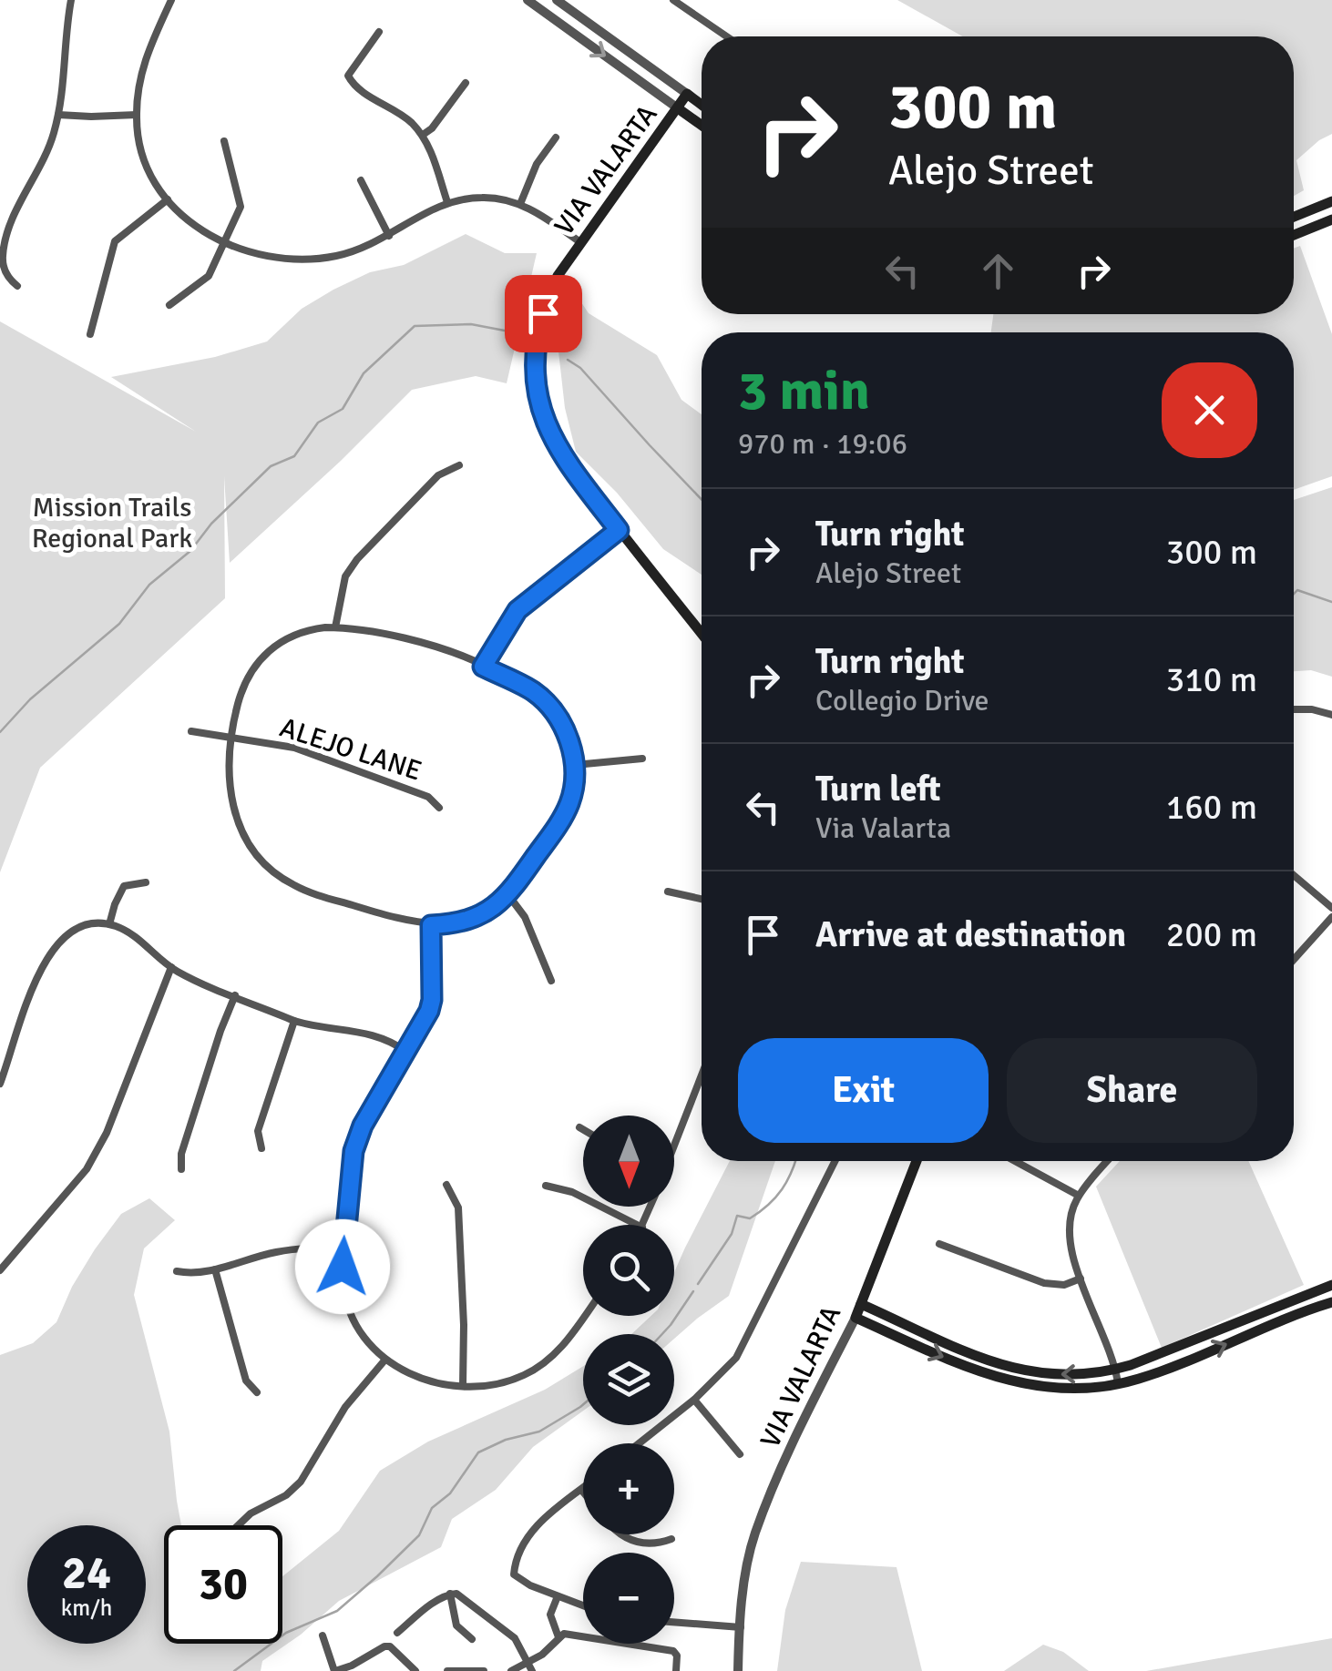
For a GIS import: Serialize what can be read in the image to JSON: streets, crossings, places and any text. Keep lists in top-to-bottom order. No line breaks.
{"streets":{"main road":["VIA VALARTA"],"street":["ALEJO LANE"]},"parks":["Mission Trails Regional Park"],"north":"bottom","page":{"turn":["300 m","Alejo Street"],"heading":["3 min","970 m · 19:06"],"list":[{"name":"Turn right","note":"Alejo Street","value":"300 m"},{"name":"Turn right","note":"Collegio Drive","value":"310 m"},{"name":"Turn left","note":"Via Valarta","value":"160 m"},{"name":"Arrive at destination","value":"200 m"}],"buttons":["Exit","Share"],"map_buttons":["+","−"],"speed":"24 km/h","limit":"30"}}
